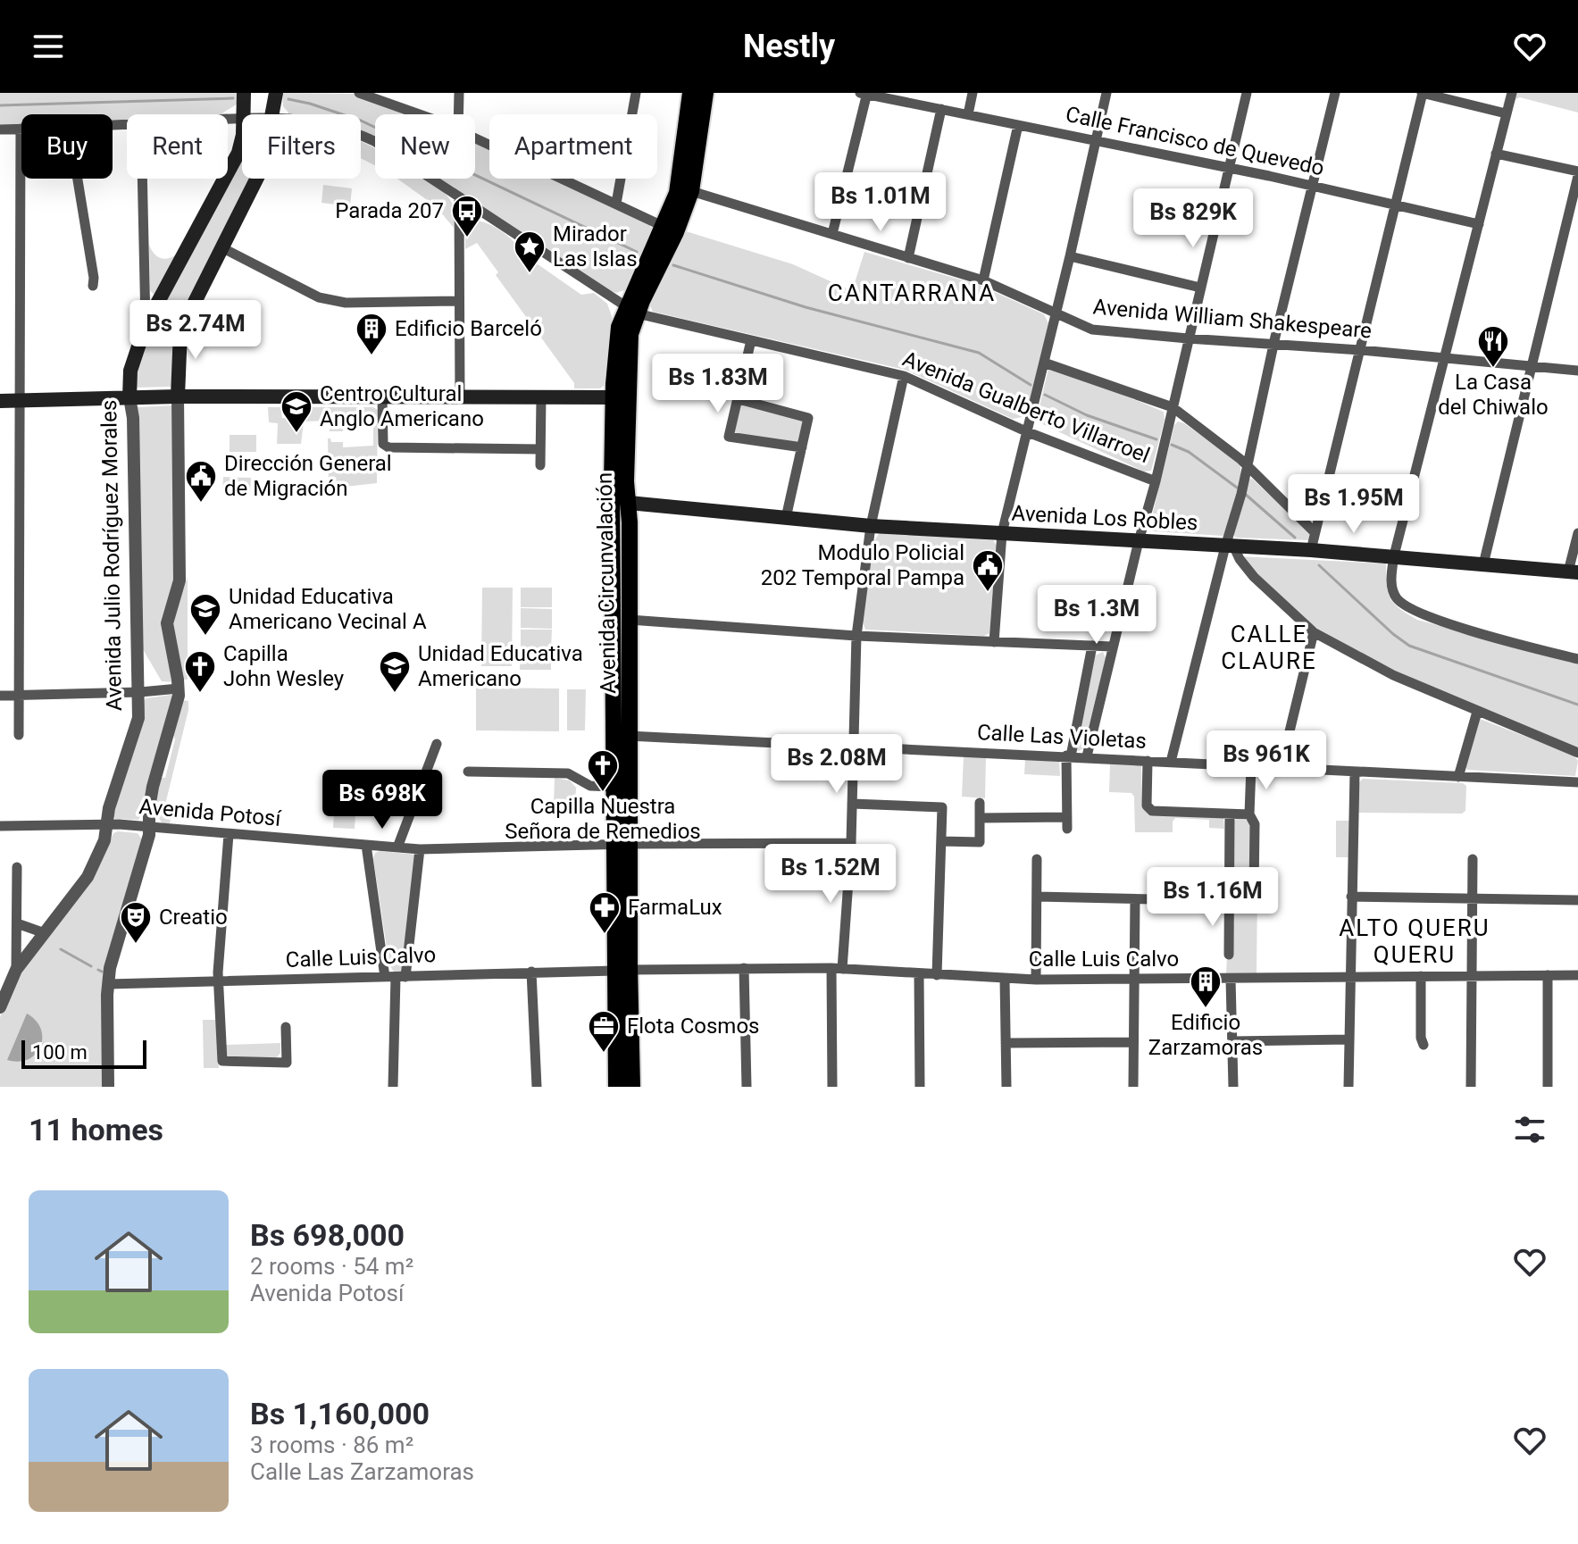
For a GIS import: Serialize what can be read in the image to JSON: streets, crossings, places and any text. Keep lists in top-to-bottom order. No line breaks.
{"streets":{"highway":["Avenida Circunvalación"],"main road":["Avenida Los Robles","Avenida Julio Rodríguez Morales"],"street":["Calle Francisco de Quevedo","Avenida William Shakespeare","Avenida Gualberto Villarroel","Calle Las Violetas","Avenida Potosí","Calle Luis Calvo"]},"crossings":[["Avenida William Shakespeare","Avenida Circunvalación"],["Avenida Gualberto Villarroel","Avenida Circunvalación"],["Avenida Los Robles","Avenida Circunvalación"],["Avenida Julio Rodríguez Morales","Avenida Potosí"],["Avenida Circunvalación","Calle Las Violetas"],["Avenida Circunvalación","Avenida Potosí"],["Avenida Circunvalación","Calle Luis Calvo"]],"districts":["CANTARRANA","CALLE CLAURE","ALTO QUERU QUERU"],"places":{"bus stop":["Parada 207"],"place":["Mirador Las Islas"],"building":["Edificio Barceló","Edificio Zarzamoras"],"restaurant":["La Casa del Chiwalo"],"school or university":["Centro Cultural Anglo Americano","Unidad Educativa Americano Vecinal A","Unidad Educativa Americano"],"public building":["Dirección General de Migración","Modulo Policial 202 Temporal Pampa"],"church":["Capilla John Wesley","Capilla Nuestra Señora de Remedios"],"pharmacy":["FarmaLux"],"theatre":["Creatio"],"office":["Flota Cosmos"]},"scale_bar":"100 m","page":{"header":"Nestly","chip":["Buy","Rent","Filters","New","Apartment"],"price":["Bs 1.01M","Bs 829K","Bs 2.74M","Bs 1.83M","Bs 1.95M","Bs 1.3M","Bs 961K","Bs 2.08M","Bs 698K","Bs 1.52M","Bs 1.16M"],"scale":"100 m","heading":"11 homes","list":[{"name":"Bs 698,000","note":"2 rooms · 54 m² · Avenida Potosí"},{"name":"Bs 1,160,000","note":"3 rooms · 86 m² · Calle Las Zarzamoras"}]}}
